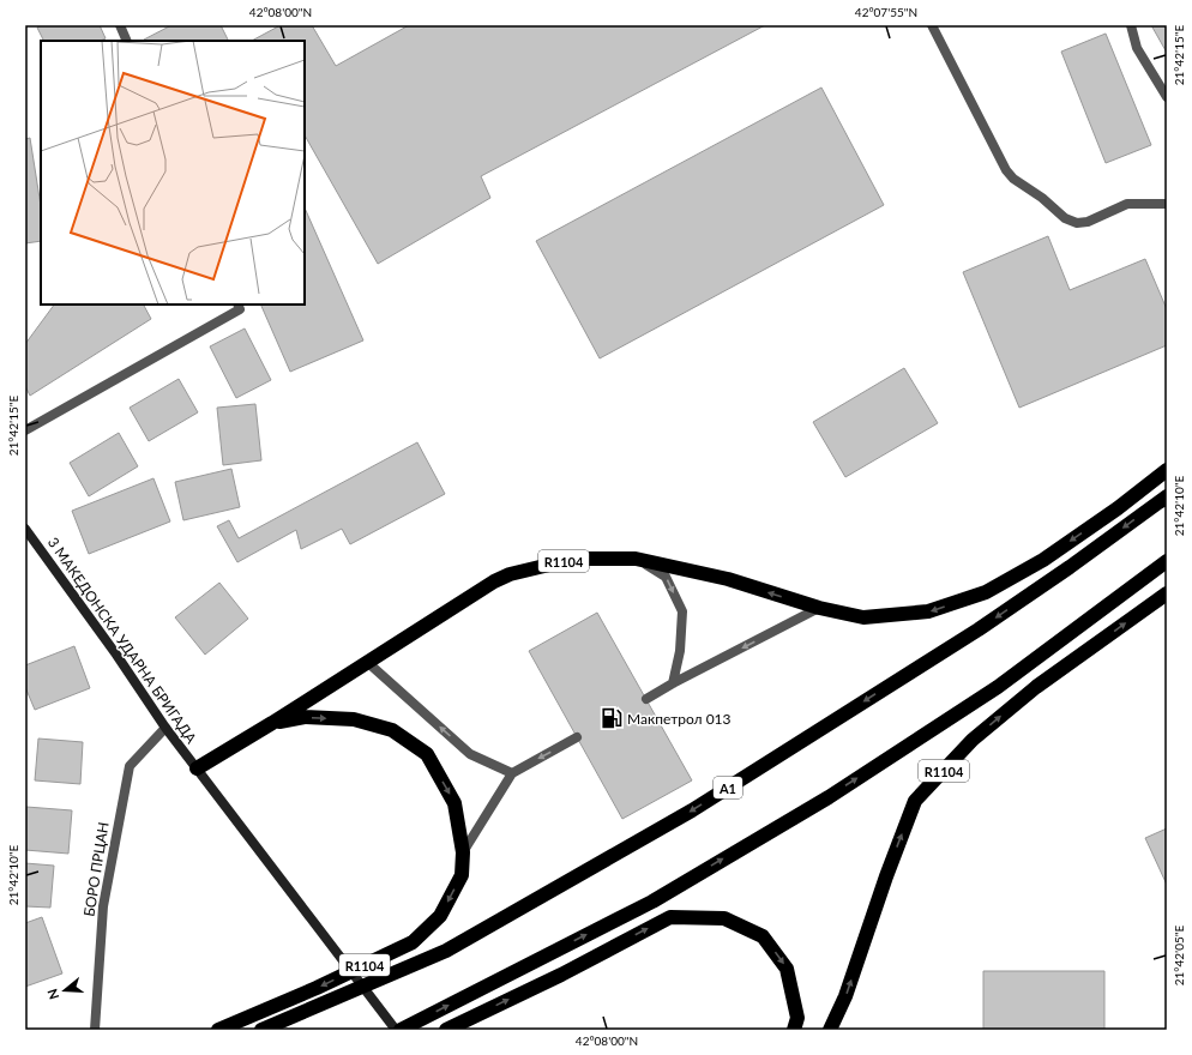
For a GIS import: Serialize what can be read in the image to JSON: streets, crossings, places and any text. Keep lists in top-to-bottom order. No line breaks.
{"streets":{"highway":["R1104","A1"],"main road":["3 МАКЕДОНСКА УДАРНА БРИГАДА"],"street":["БОРО ПРЦАН"]},"crossings":[["R1104","3 МАКЕДОНСКА УДАРНА БРИГАДА"],["3 МАКЕДОНСКА УДАРНА БРИГАДА","БОРО ПРЦАН"]],"places":{"fuel station":["Макпетрол 013"]},"north":"left","coordinates":["42°08'00\"N","42°07'55\"N","21°42'15\"E","21°42'10\"E","21°42'05\"E"]}
